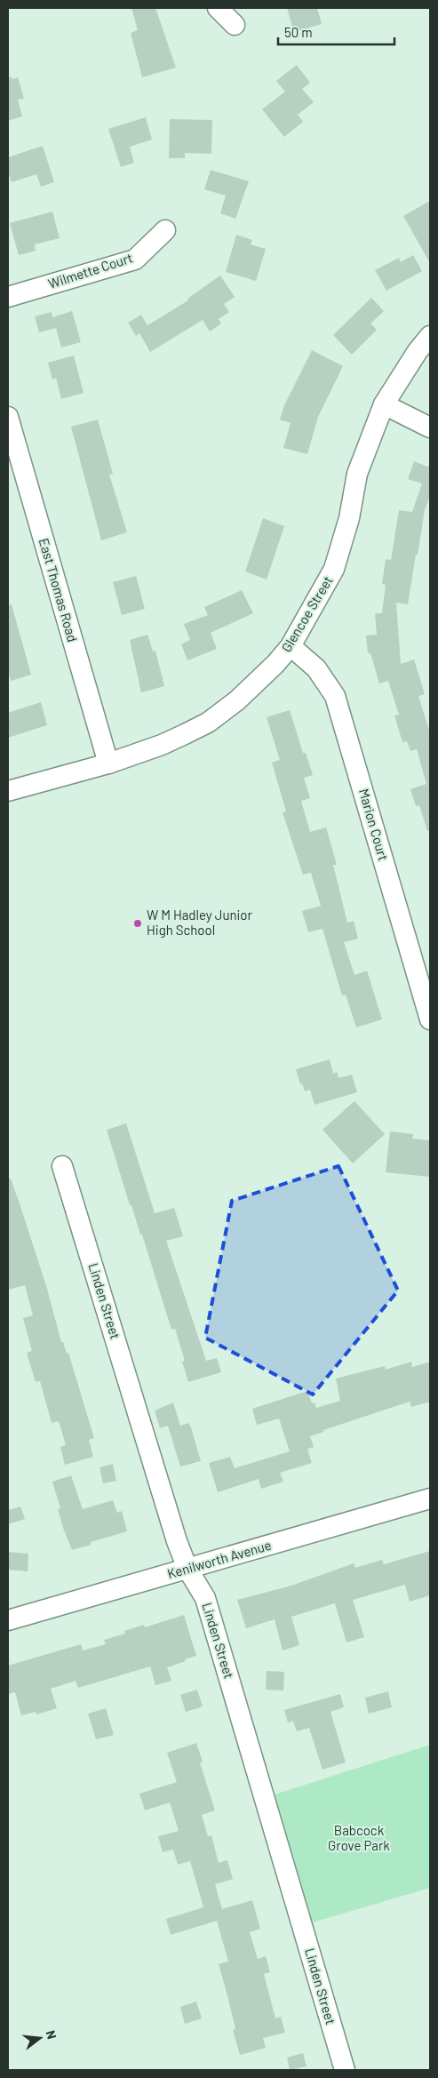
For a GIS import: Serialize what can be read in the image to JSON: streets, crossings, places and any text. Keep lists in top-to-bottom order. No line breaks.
{"streets":{"street":["Wilmette Court","East Thomas Road","Glencoe Street","Marion Court","Linden Street","Kenilworth Avenue"]},"crossings":[["East Thomas Road","Glencoe Street"],["Glencoe Street","Marion Court"],["Linden Street","Kenilworth Avenue"]],"parks":["Babcock Grove Park"],"places":["W M Hadley Junior High School"],"scale_bar":"50 m","north":"right"}
